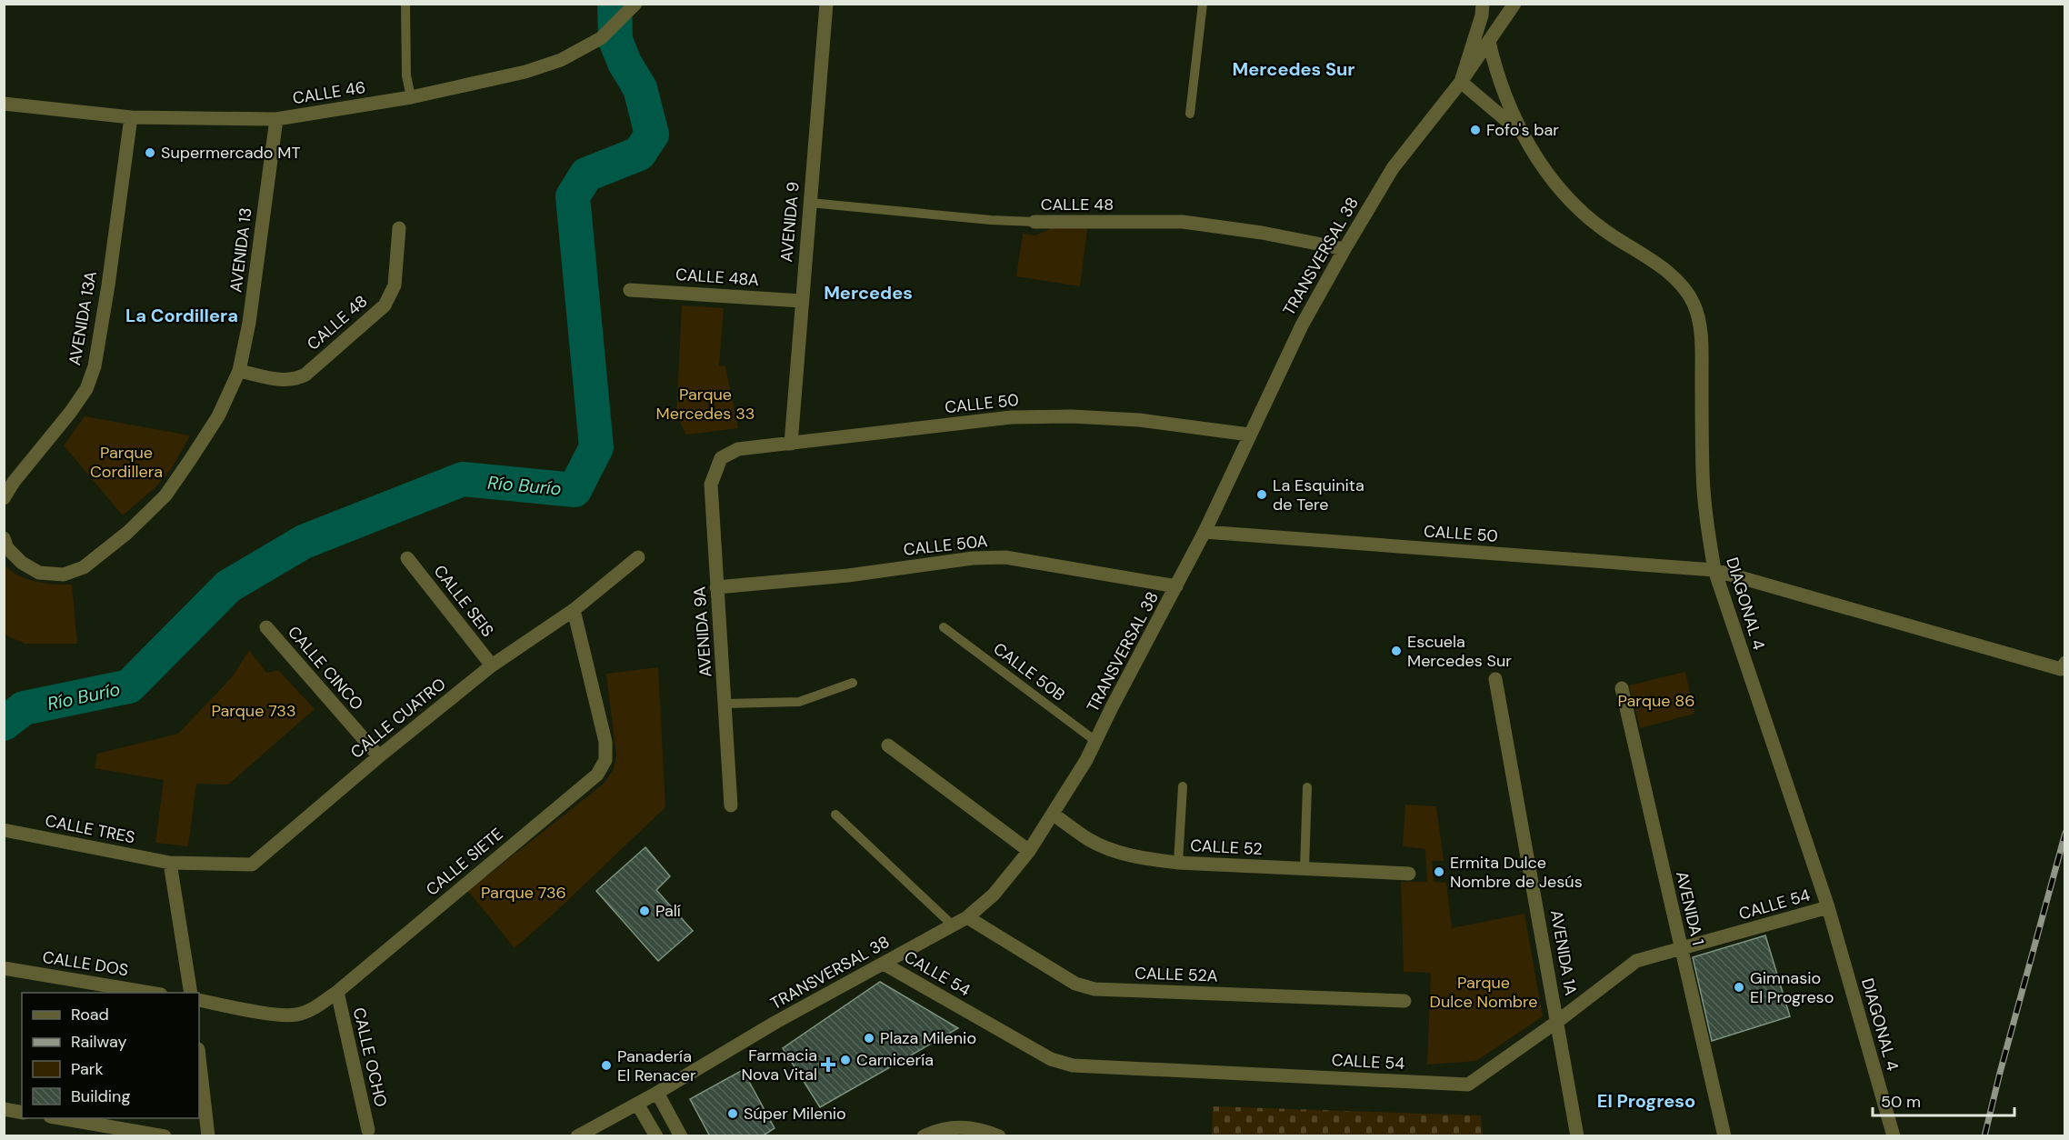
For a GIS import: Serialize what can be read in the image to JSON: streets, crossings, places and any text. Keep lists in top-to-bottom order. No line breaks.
{"streets":{"street":["CALLE 46","CALLE 48","AVENIDA 9","AVENIDA 13","TRANSVERSAL 38","CALLE 48A","AVENIDA 13A","CALLE 50","CALLE 50A","CALLE SEIS","DIAGONAL 4","AVENIDA 9A","CALLE CINCO","CALLE CUATRO","CALLE TRES","CALLE 52","CALLE SIETE","CALLE 54","AVENIDA 1","AVENIDA 1A","CALLE DOS","CALLE 52A","CALLE OCHO"],"lane":["CALLE 50B"]},"crossings":[["CALLE 46","AVENIDA 13"],["CALLE 46","AVENIDA 13A"],["CALLE 48","AVENIDA 9"],["CALLE 48","AVENIDA 13"],["CALLE 48","TRANSVERSAL 38"],["AVENIDA 9","CALLE 48A"],["AVENIDA 9","CALLE 50"],["TRANSVERSAL 38","CALLE 50"],["TRANSVERSAL 38","CALLE 50A"],["TRANSVERSAL 38","DIAGONAL 4"],["TRANSVERSAL 38","CALLE 50B"],["TRANSVERSAL 38","CALLE 52"],["TRANSVERSAL 38","CALLE 54"],["TRANSVERSAL 38","CALLE 52A"],["CALLE 50","DIAGONAL 4"],["CALLE 50","AVENIDA 9A"],["CALLE 50A","AVENIDA 9A"],["CALLE SEIS","CALLE CUATRO"],["DIAGONAL 4","CALLE 54"],["CALLE CINCO","CALLE CUATRO"],["CALLE CUATRO","CALLE TRES"],["CALLE CUATRO","CALLE SIETE"],["CALLE SIETE","CALLE OCHO"],["CALLE 54","AVENIDA 1"],["CALLE 54","AVENIDA 1A"]],"districts":["Mercedes Sur","Mercedes","La Cordillera","El Progreso"],"water":["Río Burío"],"parks":["Parque Mercedes 33","Parque Cordillera","Parque 86","Parque 733","Parque 736","Parque Dulce Nombre"],"places":{"other":["Fofo's bar","Supermercado MT","La Esquinita de Tere","Escuela Mercedes Sur","Ermita Dulce Nombre de Jesús","Palí","Gimnasio El Progreso","Plaza Milenio","Carnicería","Panadería El Renacer","Súper Milenio"],"health":["Farmacia Nova Vital"]},"legend":["Road","Railway","Park","Building"],"scale_bar":"50 m"}
